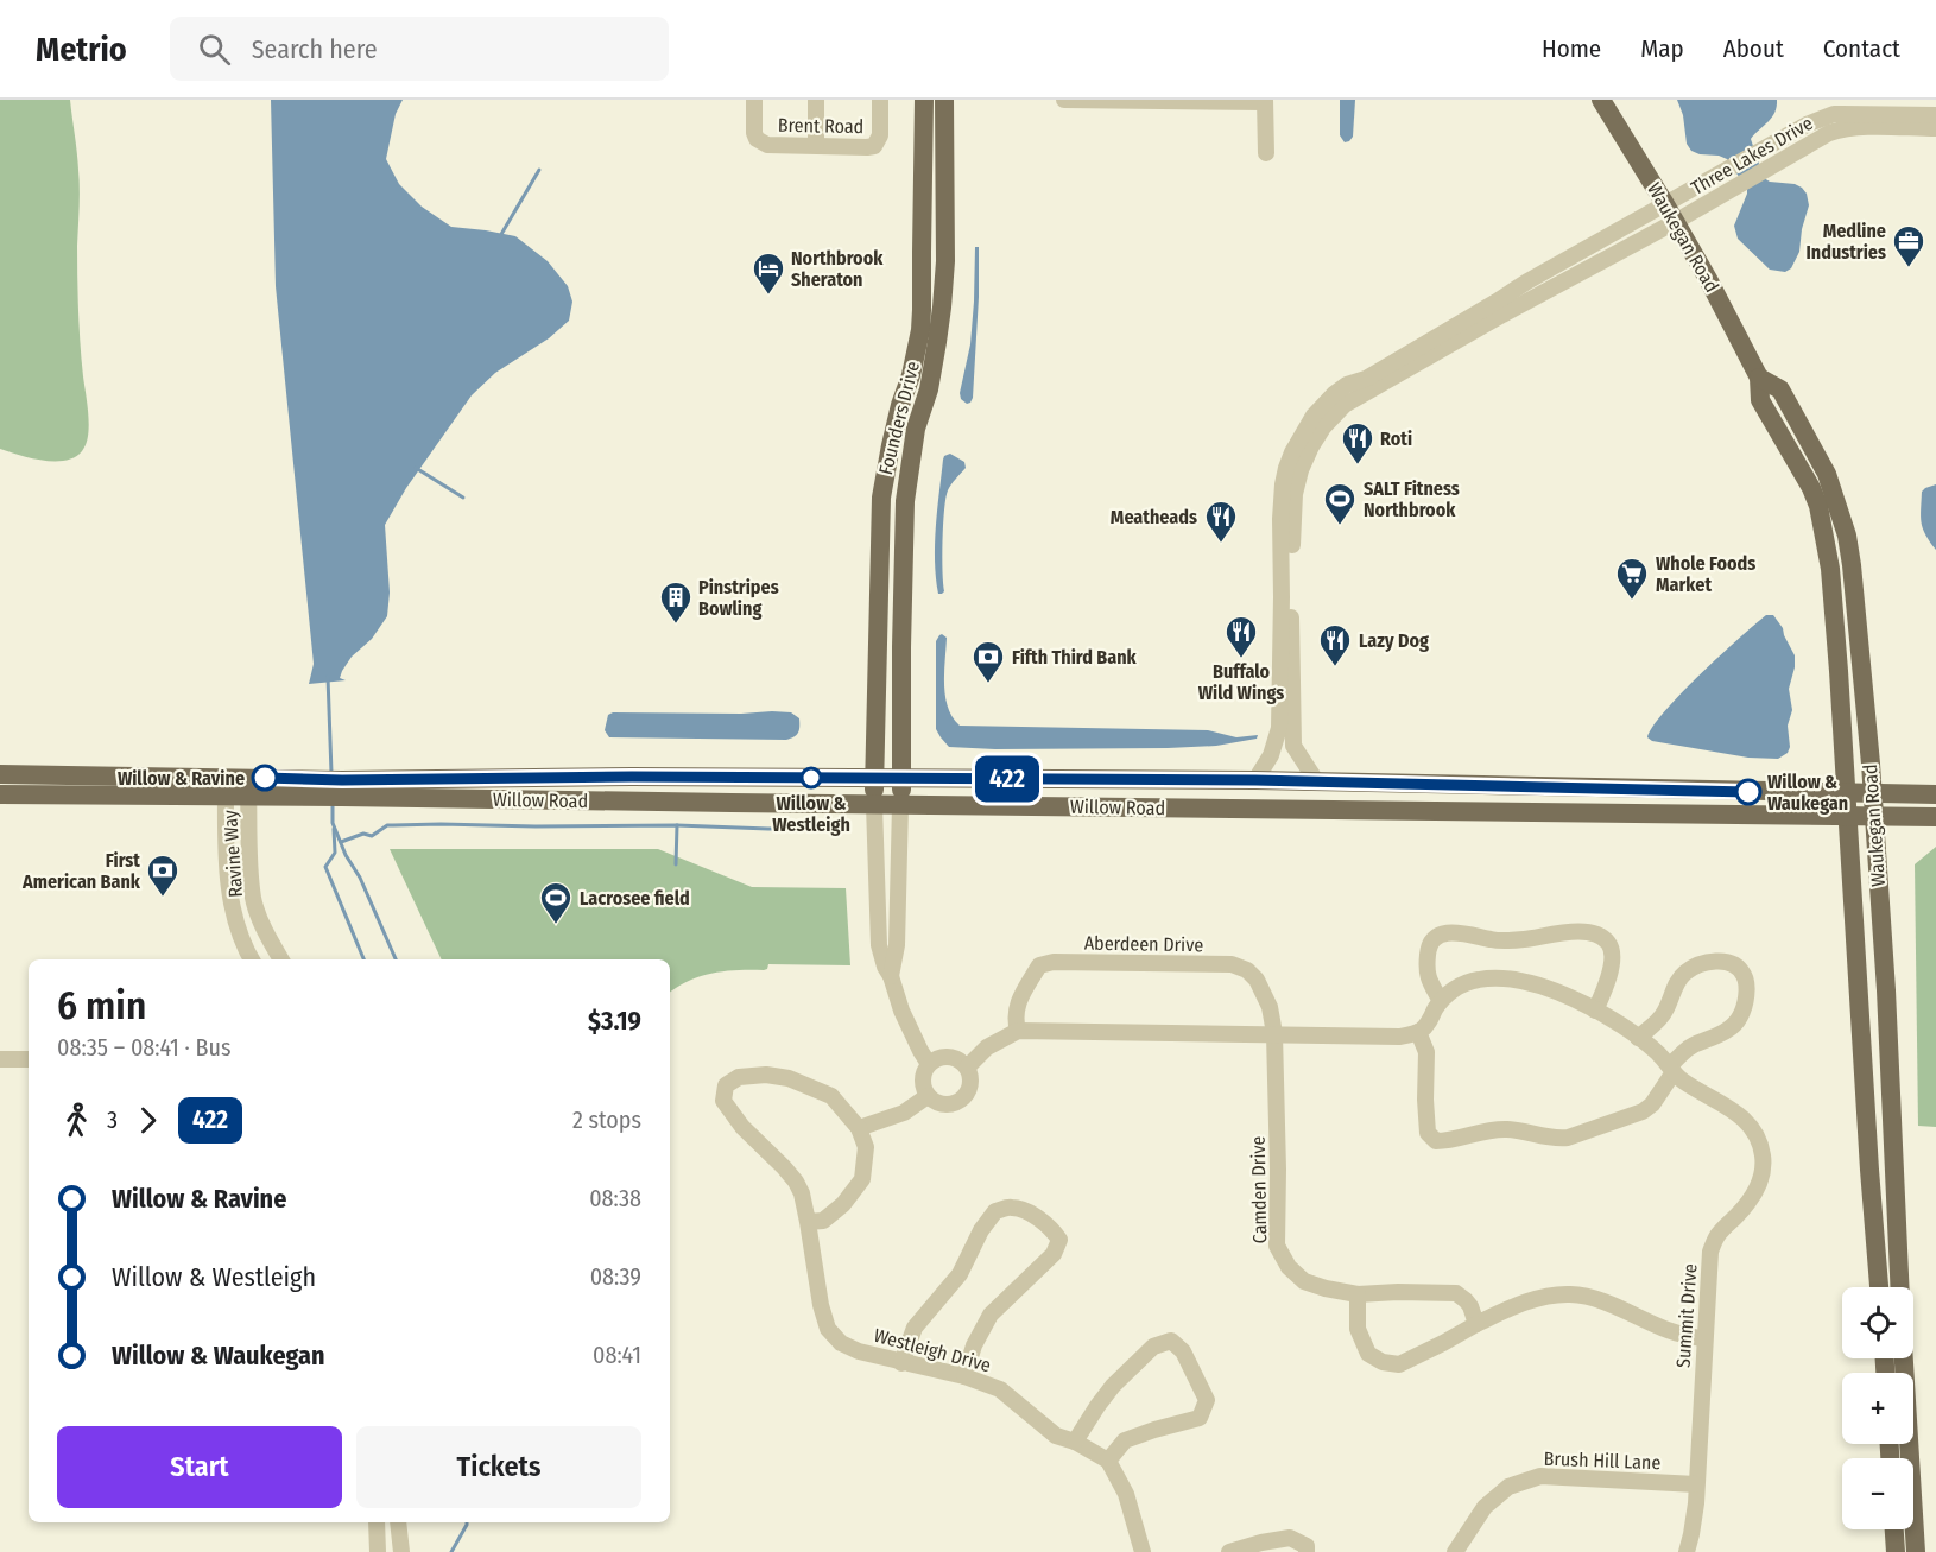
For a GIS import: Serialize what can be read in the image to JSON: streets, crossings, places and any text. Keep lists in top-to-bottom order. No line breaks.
{"streets":{"main road":["Waukegan Road","Founders Drive","Willow Road"],"street":["Brent Road","Three Lakes Drive","Ravine Way","Aberdeen Drive","Camden Drive","Summit Drive","Westleigh Drive","Brush Hill Lane"]},"crossings":[["Three Lakes Drive","Waukegan Road"],["Three Lakes Drive","Willow Road"],["Waukegan Road","Willow Road"],["Founders Drive","Willow Road"],["Willow Road","Ravine Way"],["Aberdeen Drive","Camden Drive"],["Summit Drive","Brush Hill Lane"]],"places":{"office":["Medline Industries"],"hotel":["Northbrook Sheraton"],"restaurant":["Roti","Meatheads","Buffalo Wild Wings","Lazy Dog"],"sports":["SALT Fitness Northbrook","Lacrosee field"],"supermarket":["Whole Foods Market"],"building":["Pinstripes Bowling"],"bank":["Fifth Third Bank","First American Bank"],"other":["Willow & Ravine","Willow & Westleigh","Willow & Waukegan"]},"lines":["bus line 422"],"page":{"header":"Metrio","search":"Search here","nav":["Home","Map","About","Contact"],"on_map":"422","heading":["6 min","08:35 – 08:41 · Bus","$3.19"],"legs":["3","422","2 stops"],"list":[{"name":"Willow & Ravine","value":"08:38"},{"name":"Willow & Westleigh","value":"08:39"},{"name":"Willow & Waukegan","value":"08:41"}],"map_buttons":["+","−"],"buttons":["Start","Tickets"]}}
